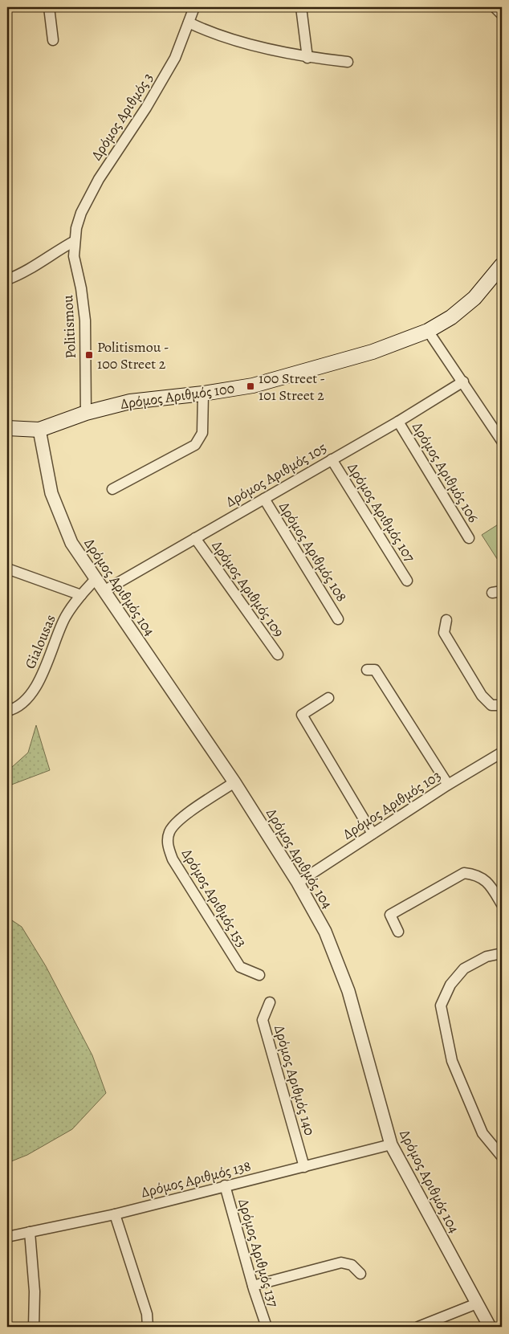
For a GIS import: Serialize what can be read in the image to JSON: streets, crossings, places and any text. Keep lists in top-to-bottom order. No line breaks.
{"streets":{"main road":["Δρόμος Αριθμός 100"],"street":["Δρόμος Αριθμός 3","Politismou","Δρόμος Αριθμός 106","Δρόμος Αριθμός 105","Δρόμος Αριθμός 107","Δρόμος Αριθμός 108","Δρόμος Αριθμός 104","Δρόμος Αριθμός 109","Gialousas","Δρόμος Αριθμός 103","Δρόμος Αριθμός 153","Δρόμος Αριθμός 140","Δρόμος Αριθμός 138","Δρόμος Αριθμός 137"]},"crossings":[["Δρόμος Αριθμός 3","Politismou"],["Politismou","Δρόμος Αριθμός 100"],["Δρόμος Αριθμός 100","Δρόμος Αριθμός 104"],["Δρόμος Αριθμός 106","Δρόμος Αριθμός 105"],["Δρόμος Αριθμός 105","Δρόμος Αριθμός 107"],["Δρόμος Αριθμός 105","Δρόμος Αριθμός 108"],["Δρόμος Αριθμός 105","Δρόμος Αριθμός 104"],["Δρόμος Αριθμός 105","Δρόμος Αριθμός 109"],["Δρόμος Αριθμός 104","Gialousas"],["Δρόμος Αριθμός 104","Δρόμος Αριθμός 103"],["Δρόμος Αριθμός 104","Δρόμος Αριθμός 153"],["Δρόμος Αριθμός 104","Δρόμος Αριθμός 138"],["Δρόμος Αριθμός 140","Δρόμος Αριθμός 138"],["Δρόμος Αριθμός 138","Δρόμος Αριθμός 137"]],"places":{"transit":["Politismou - 100 Street 2","100 Street - 101 Street 2"]}}
